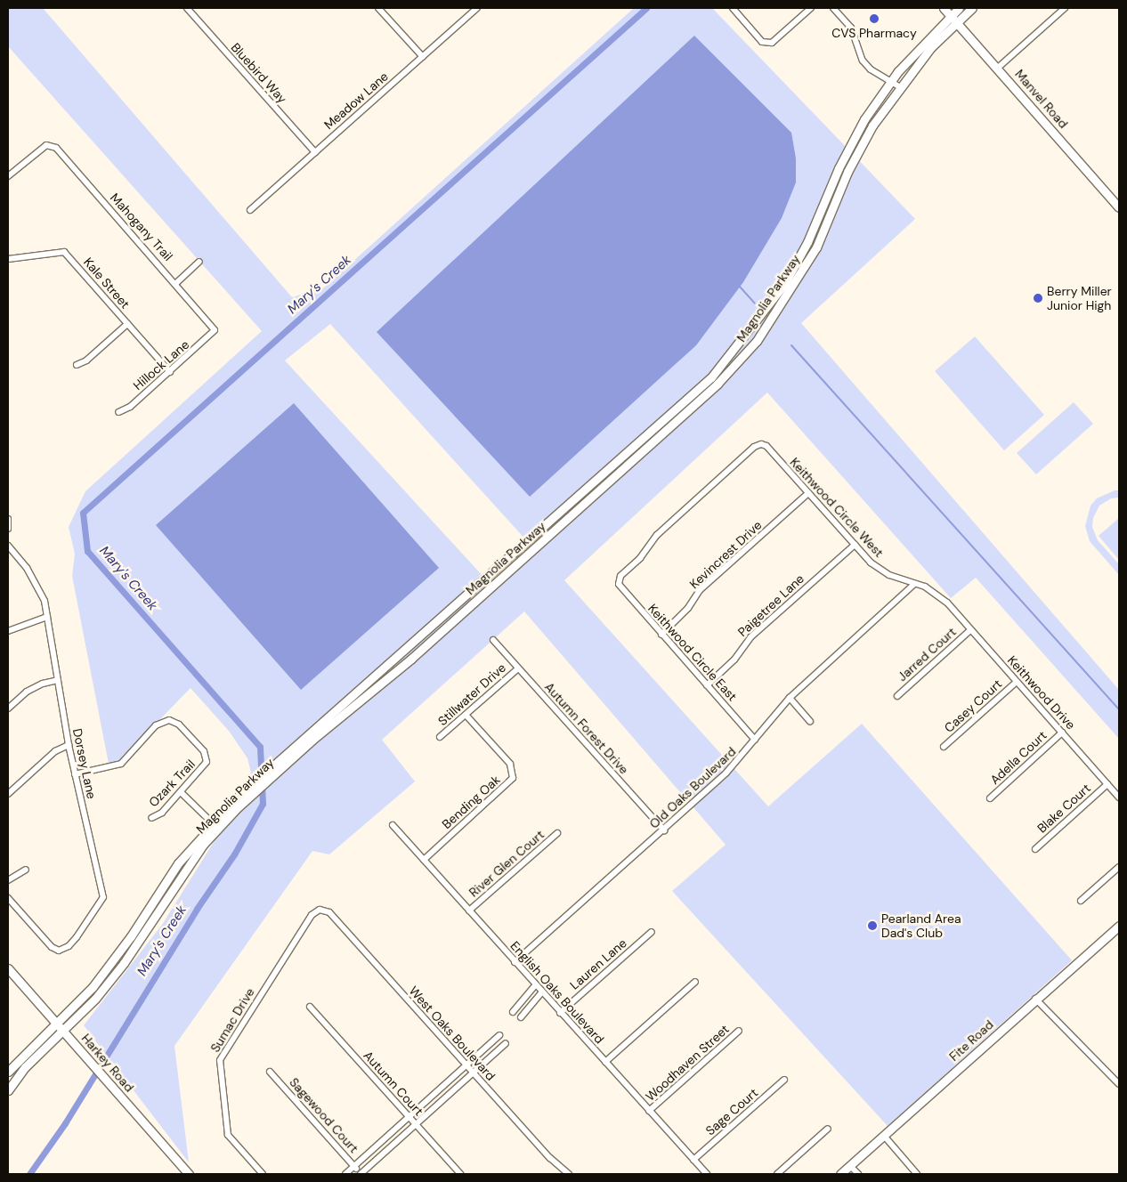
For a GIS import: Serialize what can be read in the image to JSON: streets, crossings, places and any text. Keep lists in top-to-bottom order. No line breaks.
{"streets":{"street":["Bluebird Way","Manvel Road","Meadow Lane","Mahogany Trail","Kale Street","Magnolia Parkway","Hillock Lane","Keithwood Circle West","Kevincrest Drive","Paigetree Lane","Keithwood Circle East","Jarred Court","Keithwood Drive","Stillwater Drive","Casey Court","Autumn Forest Drive","Adella Court","Dorsey Lane","Ozark Trail","Old Oaks Boulevard","Bending Oak","Blake Court","River Glen Court","Lauren Lane","English Oaks Boulevard","Sumac Drive","West Oaks Boulevard","Fite Road","Harkey Road","Woodhaven Street","Autumn Court","Sage Court","Sagewood Court"]},"crossings":[["Bluebird Way","Meadow Lane"],["Manvel Road","Magnolia Parkway"],["Mahogany Trail","Hillock Lane"],["Kale Street","Hillock Lane"],["Magnolia Parkway","Harkey Road"],["Keithwood Circle West","Kevincrest Drive"],["Keithwood Circle West","Paigetree Lane"],["Keithwood Circle West","Keithwood Circle East"],["Keithwood Circle West","Keithwood Drive"],["Keithwood Circle West","Old Oaks Boulevard"],["Kevincrest Drive","Keithwood Circle East"],["Paigetree Lane","Keithwood Circle East"],["Keithwood Circle East","Old Oaks Boulevard"],["Jarred Court","Keithwood Drive"],["Keithwood Drive","Casey Court"],["Keithwood Drive","Adella Court"],["Keithwood Drive","Blake Court"],["Stillwater Drive","Autumn Forest Drive"],["Stillwater Drive","Bending Oak"],["Autumn Forest Drive","Old Oaks Boulevard"],["Dorsey Lane","Ozark Trail"],["Old Oaks Boulevard","English Oaks Boulevard"],["Bending Oak","English Oaks Boulevard"],["River Glen Court","English Oaks Boulevard"],["Lauren Lane","English Oaks Boulevard"],["English Oaks Boulevard","Woodhaven Street"],["English Oaks Boulevard","Sage Court"],["Sumac Drive","West Oaks Boulevard"]],"water":["Mary's Creek"],"places":["CVS Pharmacy","Berry Miller Junior High","Pearland Area Dad's Club"]}
